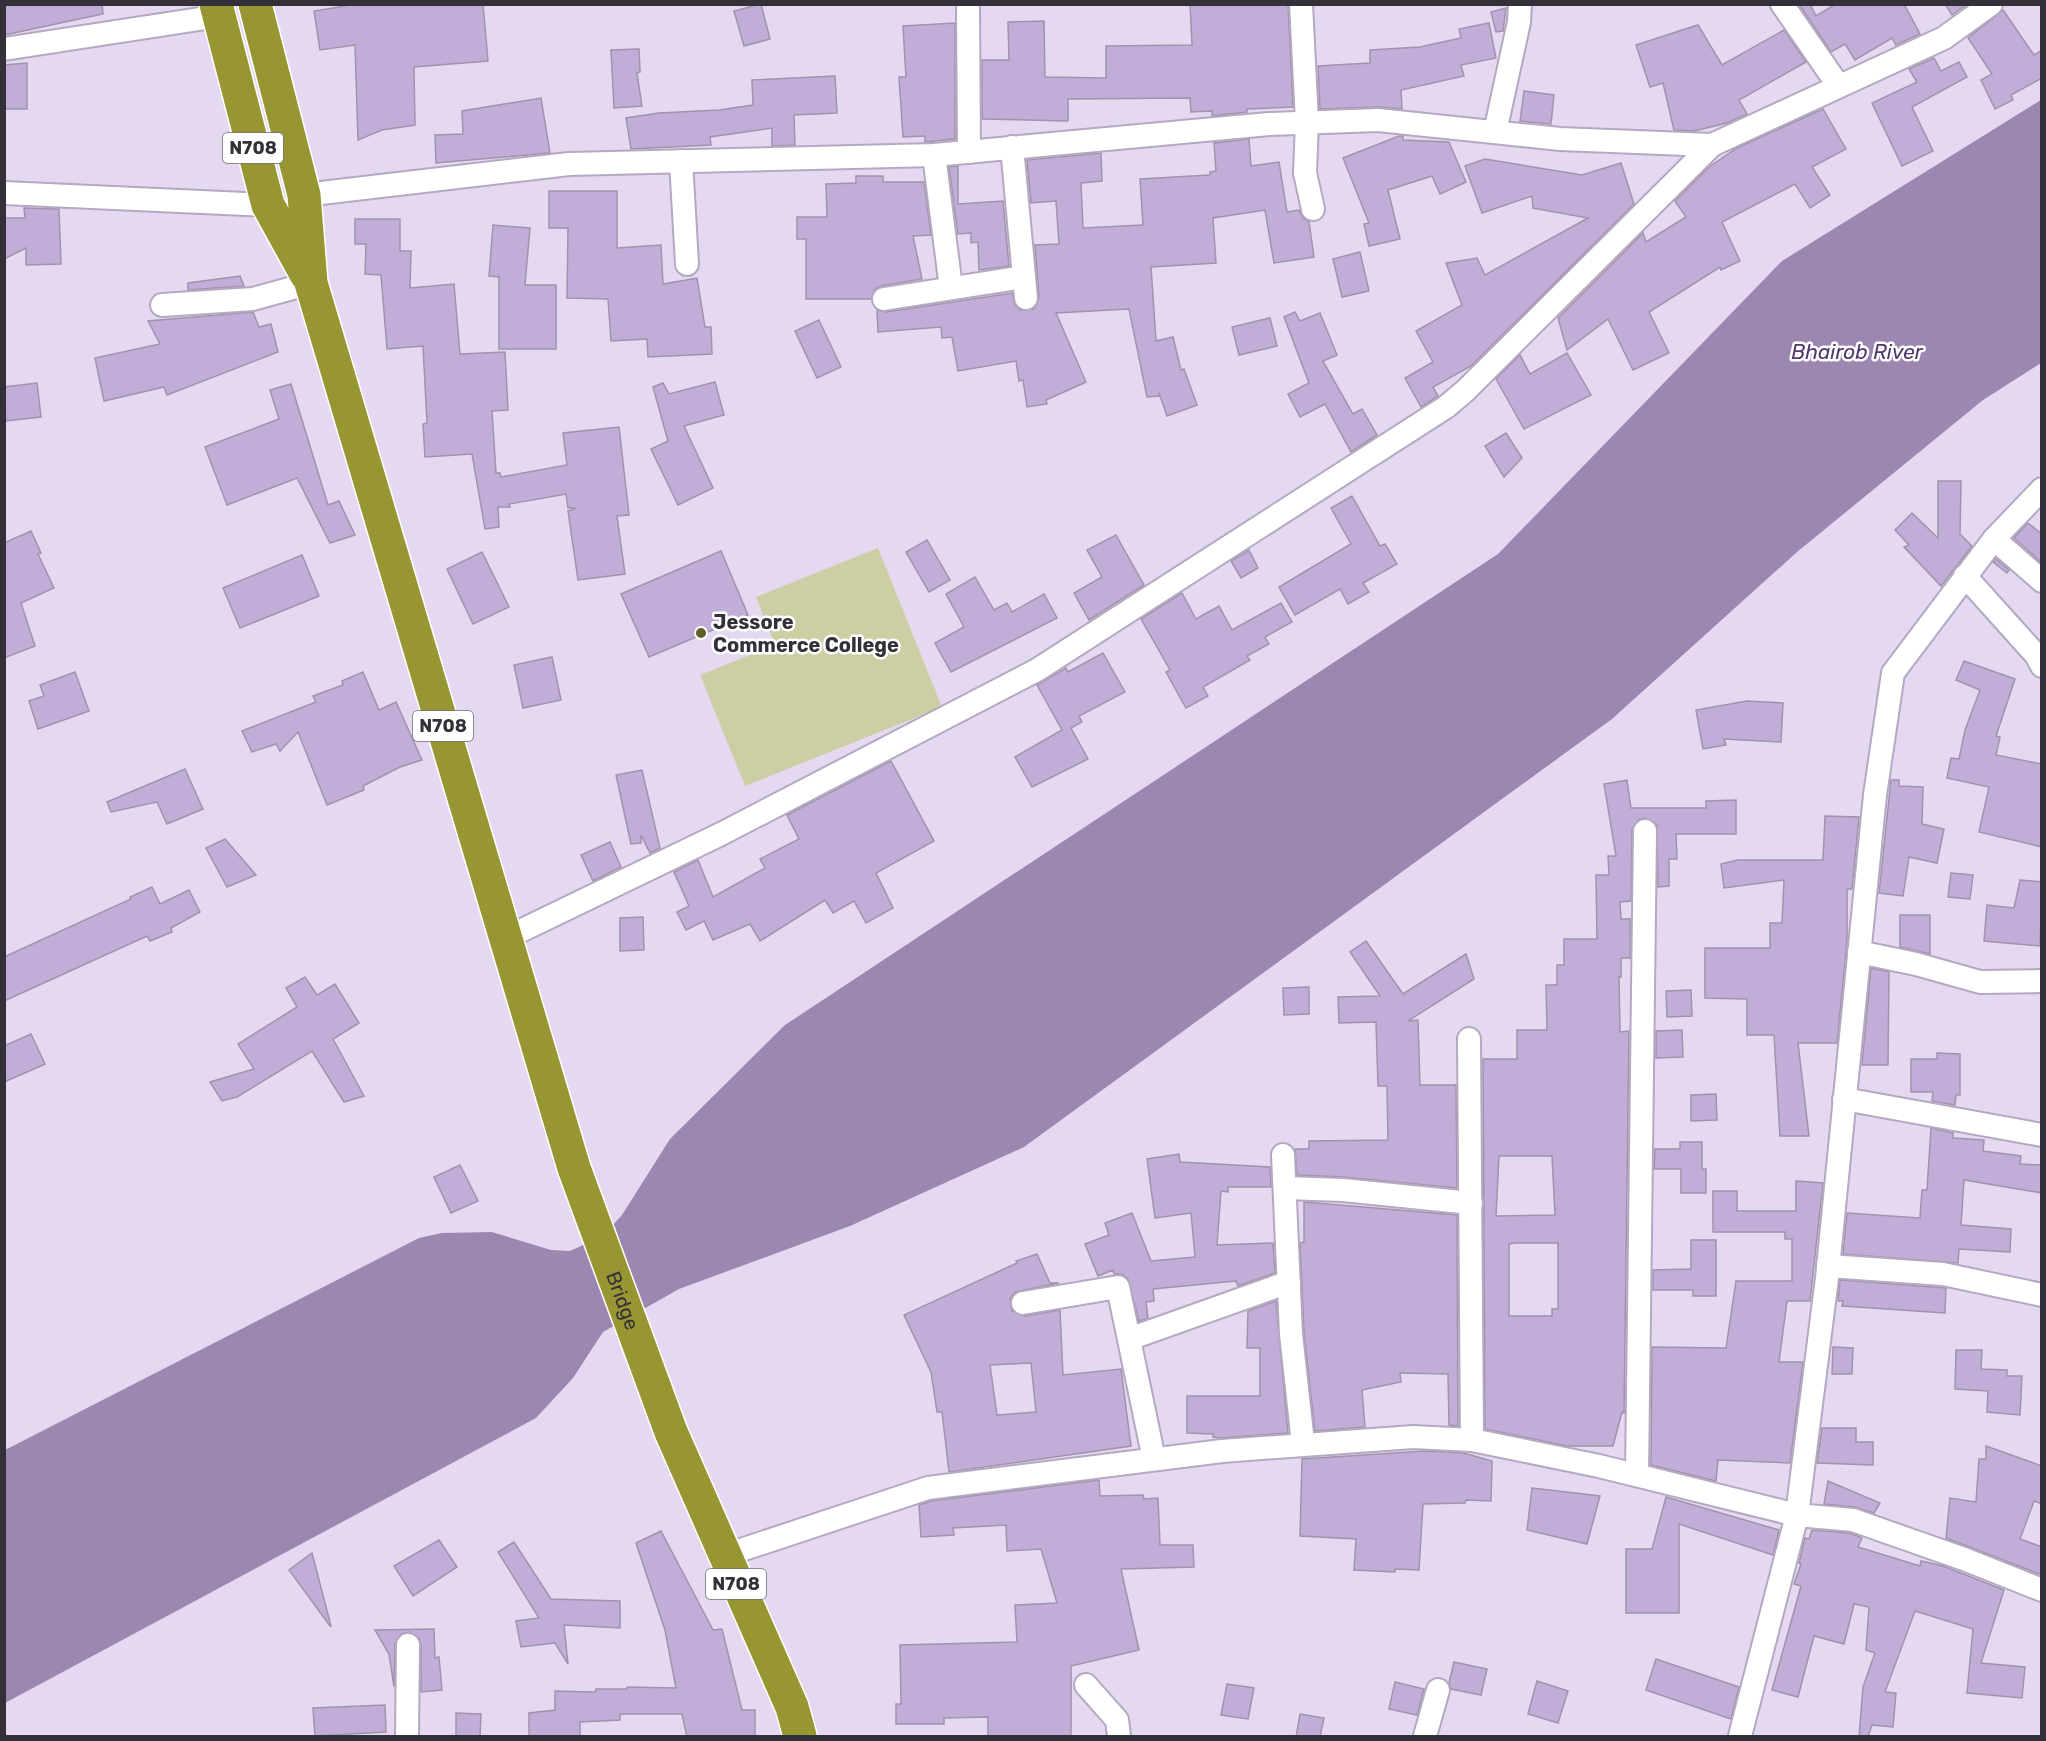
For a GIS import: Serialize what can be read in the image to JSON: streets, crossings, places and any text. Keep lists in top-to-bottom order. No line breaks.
{"streets":{"highway":["N708","Bridge"]},"crossings":[["N708","Bridge"]],"water":["Bhairob River"],"places":["Jessore Commerce College"]}
